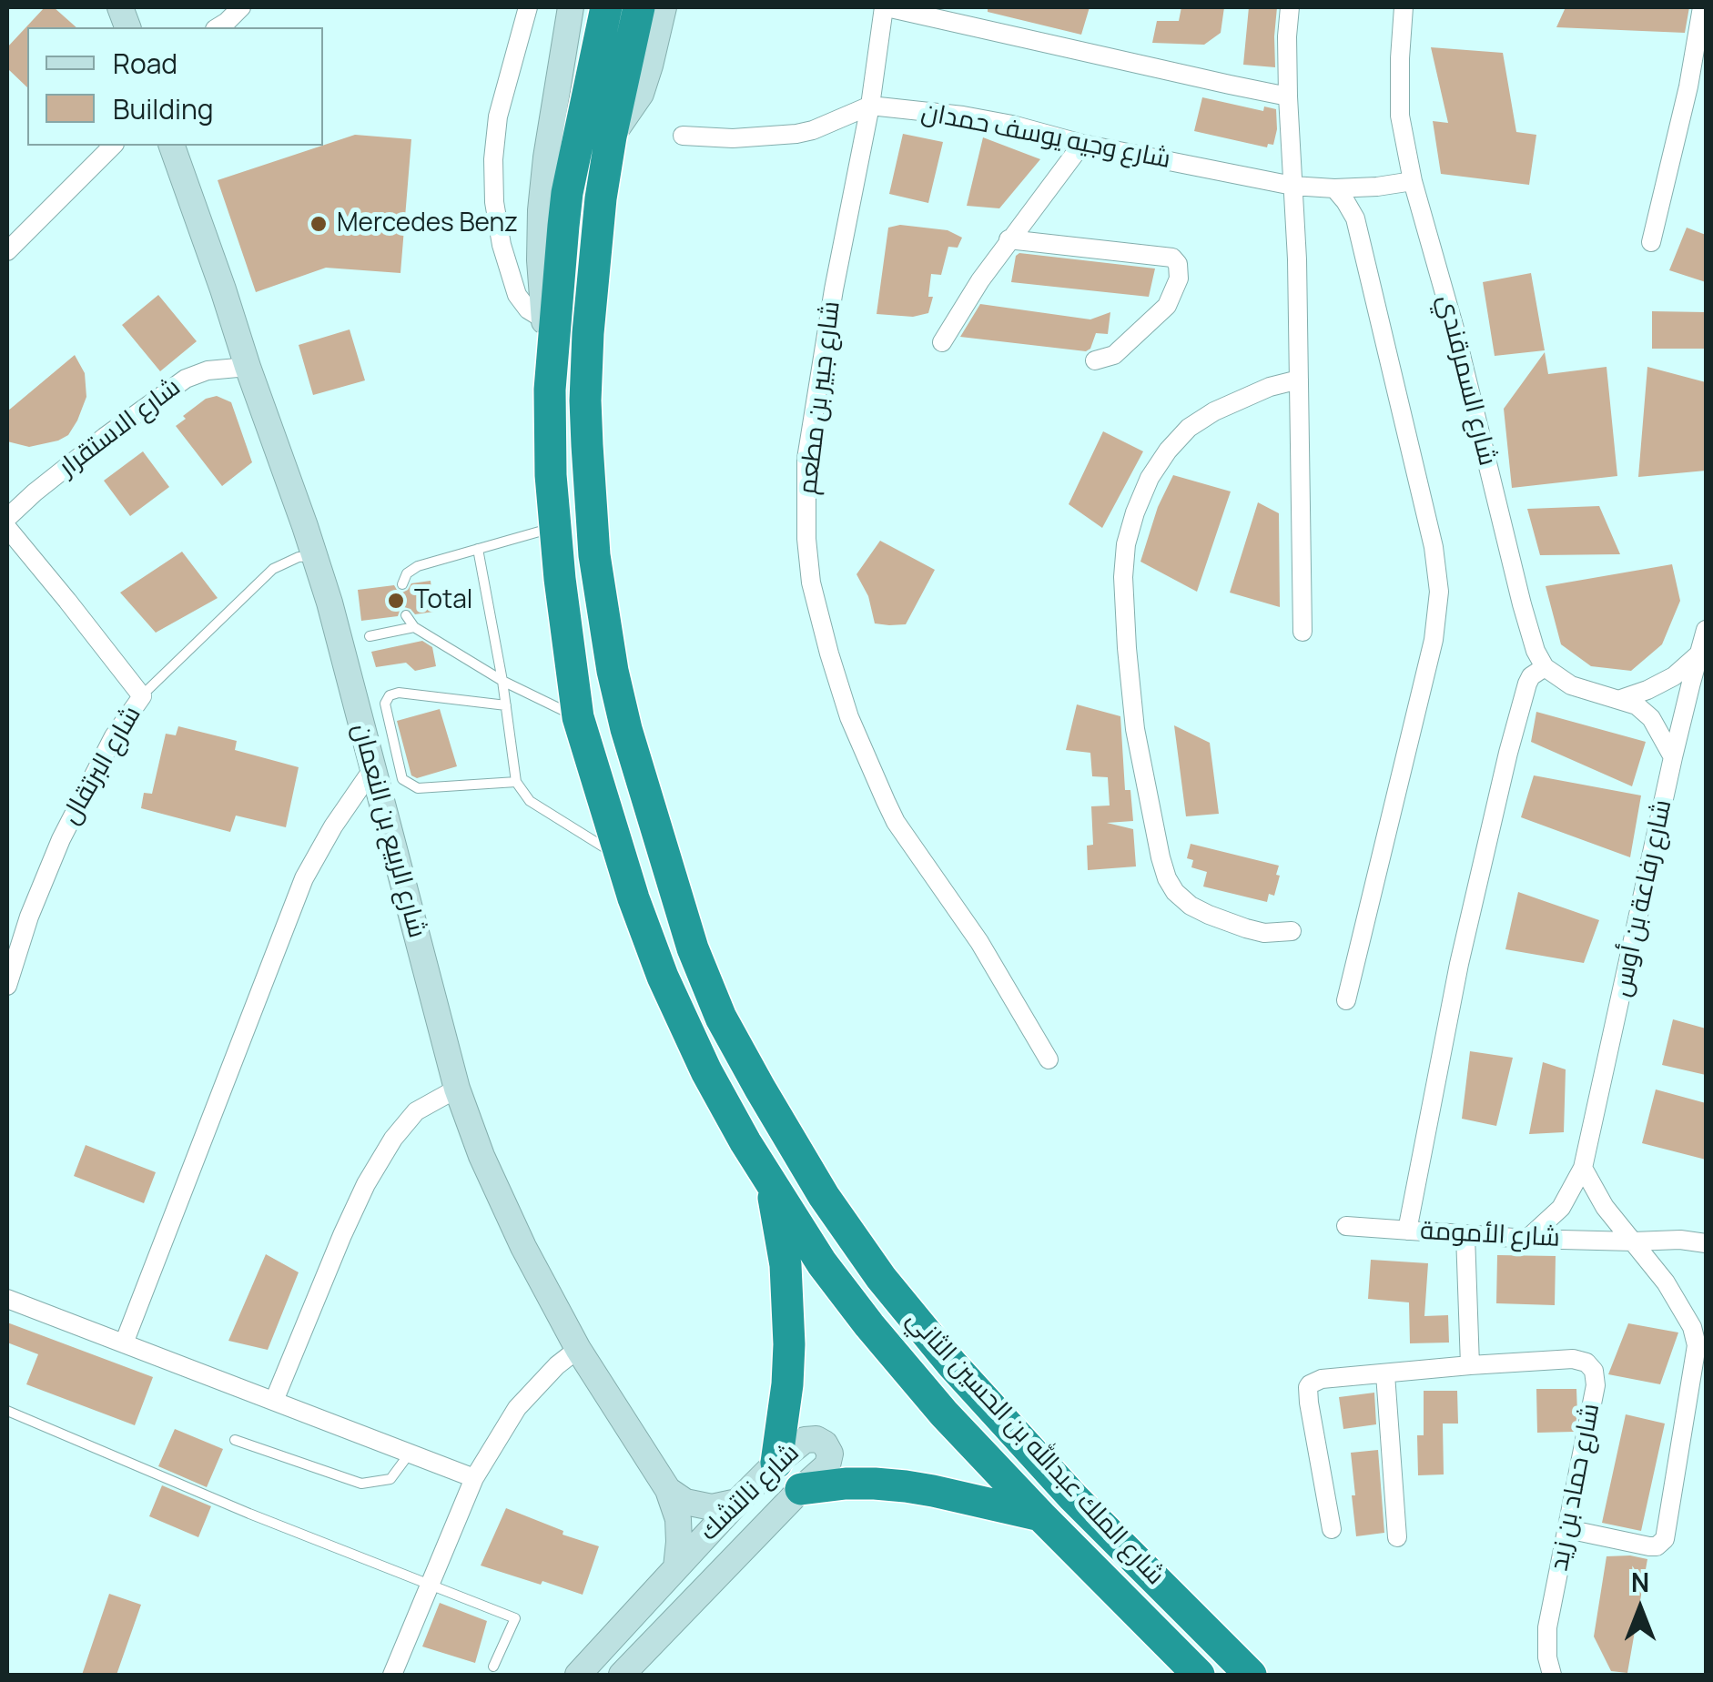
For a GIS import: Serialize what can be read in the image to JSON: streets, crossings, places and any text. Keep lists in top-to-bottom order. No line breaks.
{"streets":{"highway":["شارع الملك عبدالله بن الحسين الثاني"],"street":["شارع وجيه يوسف حمدان","شارع السمرقندي","شارع جبير بن مطعم","شارع الاستقرار","شارع البرتقال","شارع الربيع بن النعمان","شارع رفاعة بن أوس","شارع الأمومة","شارع حماد بن زيد","شارع نالتشك"]},"crossings":[["شارع وجيه يوسف حمدان","شارع السمرقندي"],["شارع وجيه يوسف حمدان","شارع جبير بن مطعم"],["شارع الاستقرار","شارع الربيع بن النعمان"],["شارع الربيع بن النعمان","شارع نالتشك"],["شارع رفاعة بن أوس","شارع الأمومة"]],"places":["Mercedes Benz","Total"],"legend":["Road","Building"],"north":"top"}
